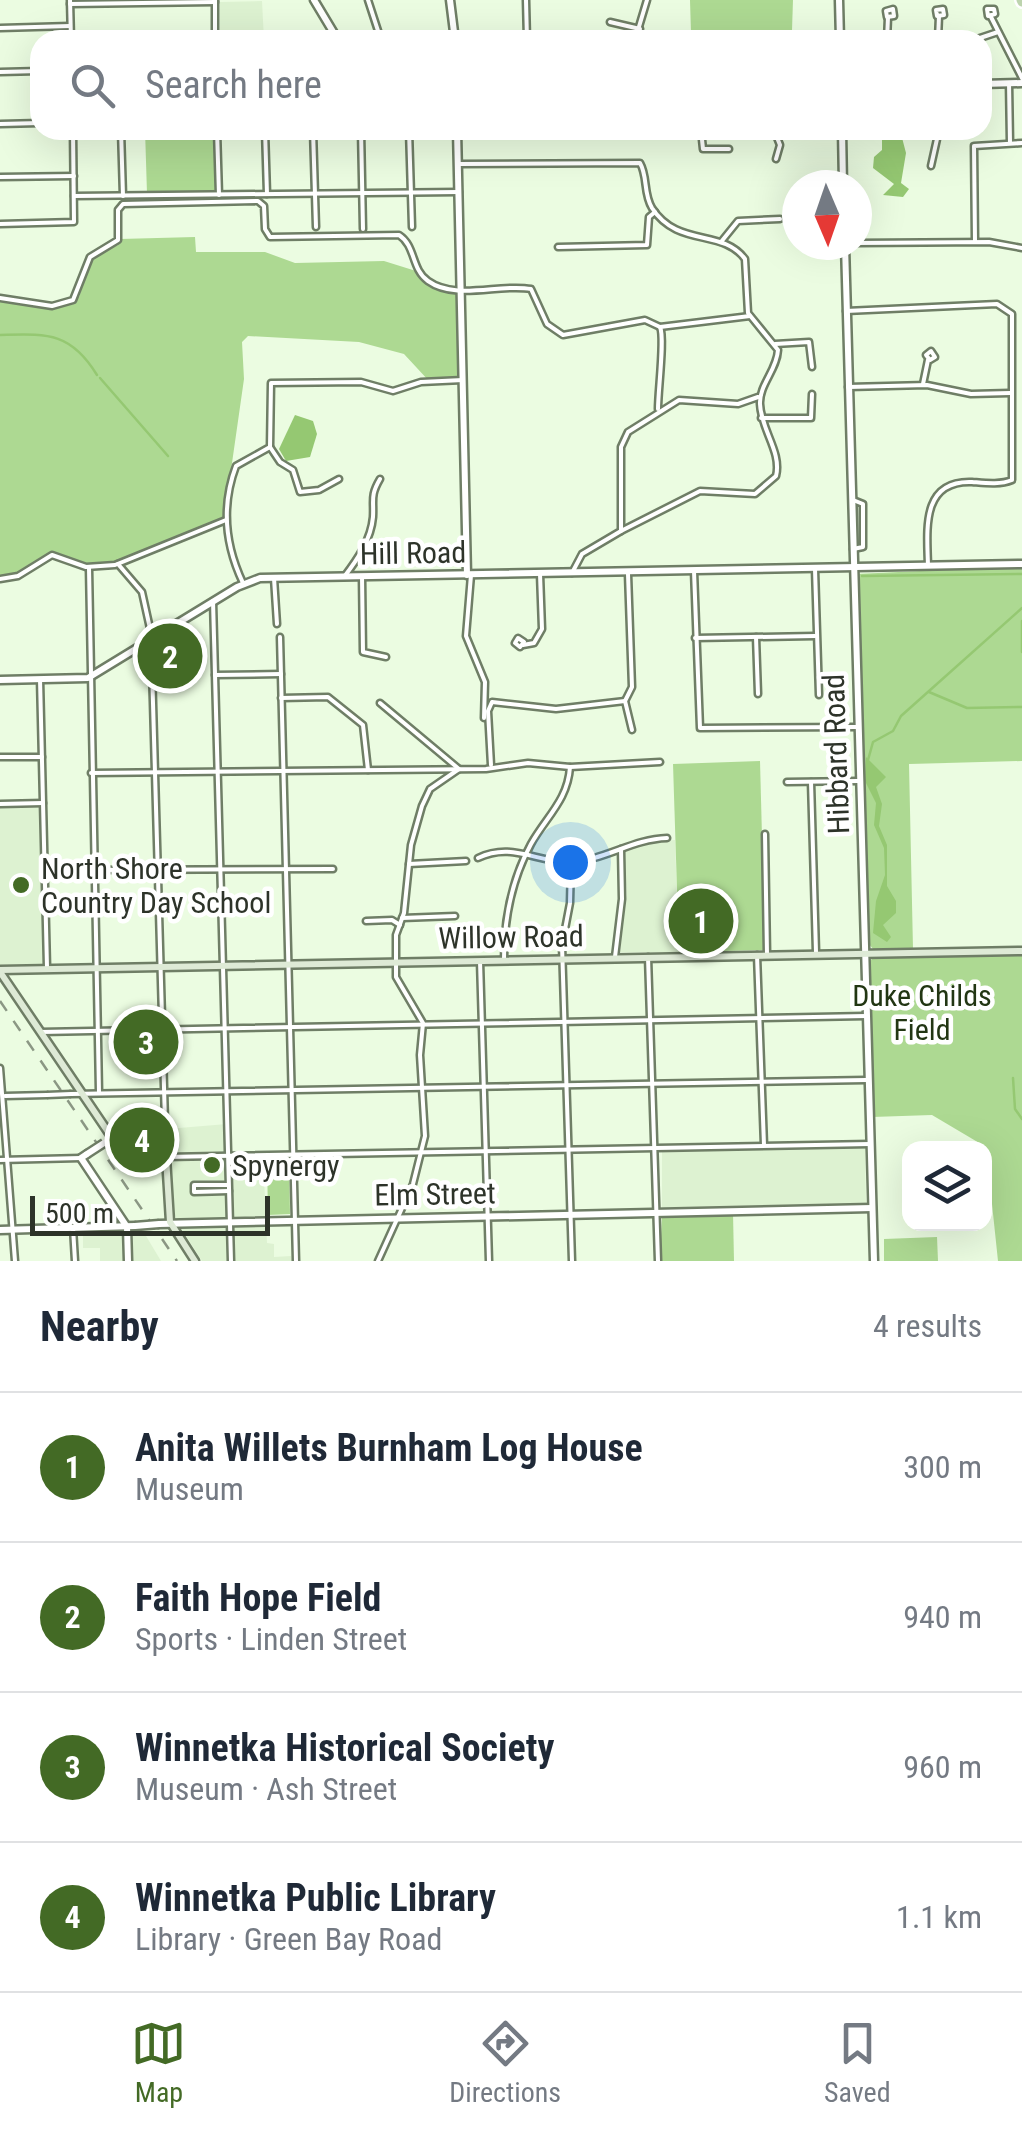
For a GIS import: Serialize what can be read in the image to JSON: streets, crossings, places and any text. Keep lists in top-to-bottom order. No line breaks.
{"streets":{"main road":["Willow Road"],"street":["Hill Road","Hibbard Road","Elm Street"]},"crossings":[["Hill Road","Hibbard Road"],["Hibbard Road","Willow Road"],["Hibbard Road","Elm Street"]],"parks":["Duke Childs Field"],"places":["North Shore Country Day School","Spynergy"],"scale_bar":"500 m","north":"bottom","page":{"search":"Search here","pins":["2","1","3","4"],"scale":"500 m","heading":["Nearby","4 results"],"list":[{"mark":"1","name":"Anita Willets Burnham Log House","note":"Museum","value":"300 m"},{"mark":"2","name":"Faith Hope Field","note":"Sports · Linden Street","value":"940 m"},{"mark":"3","name":"Winnetka Historical Society","note":"Museum · Ash Street","value":"960 m"},{"mark":"4","name":"Winnetka Public Library","note":"Library · Green Bay Road","value":"1.1 km"}],"nav":["Map","Directions","Saved"]}}
